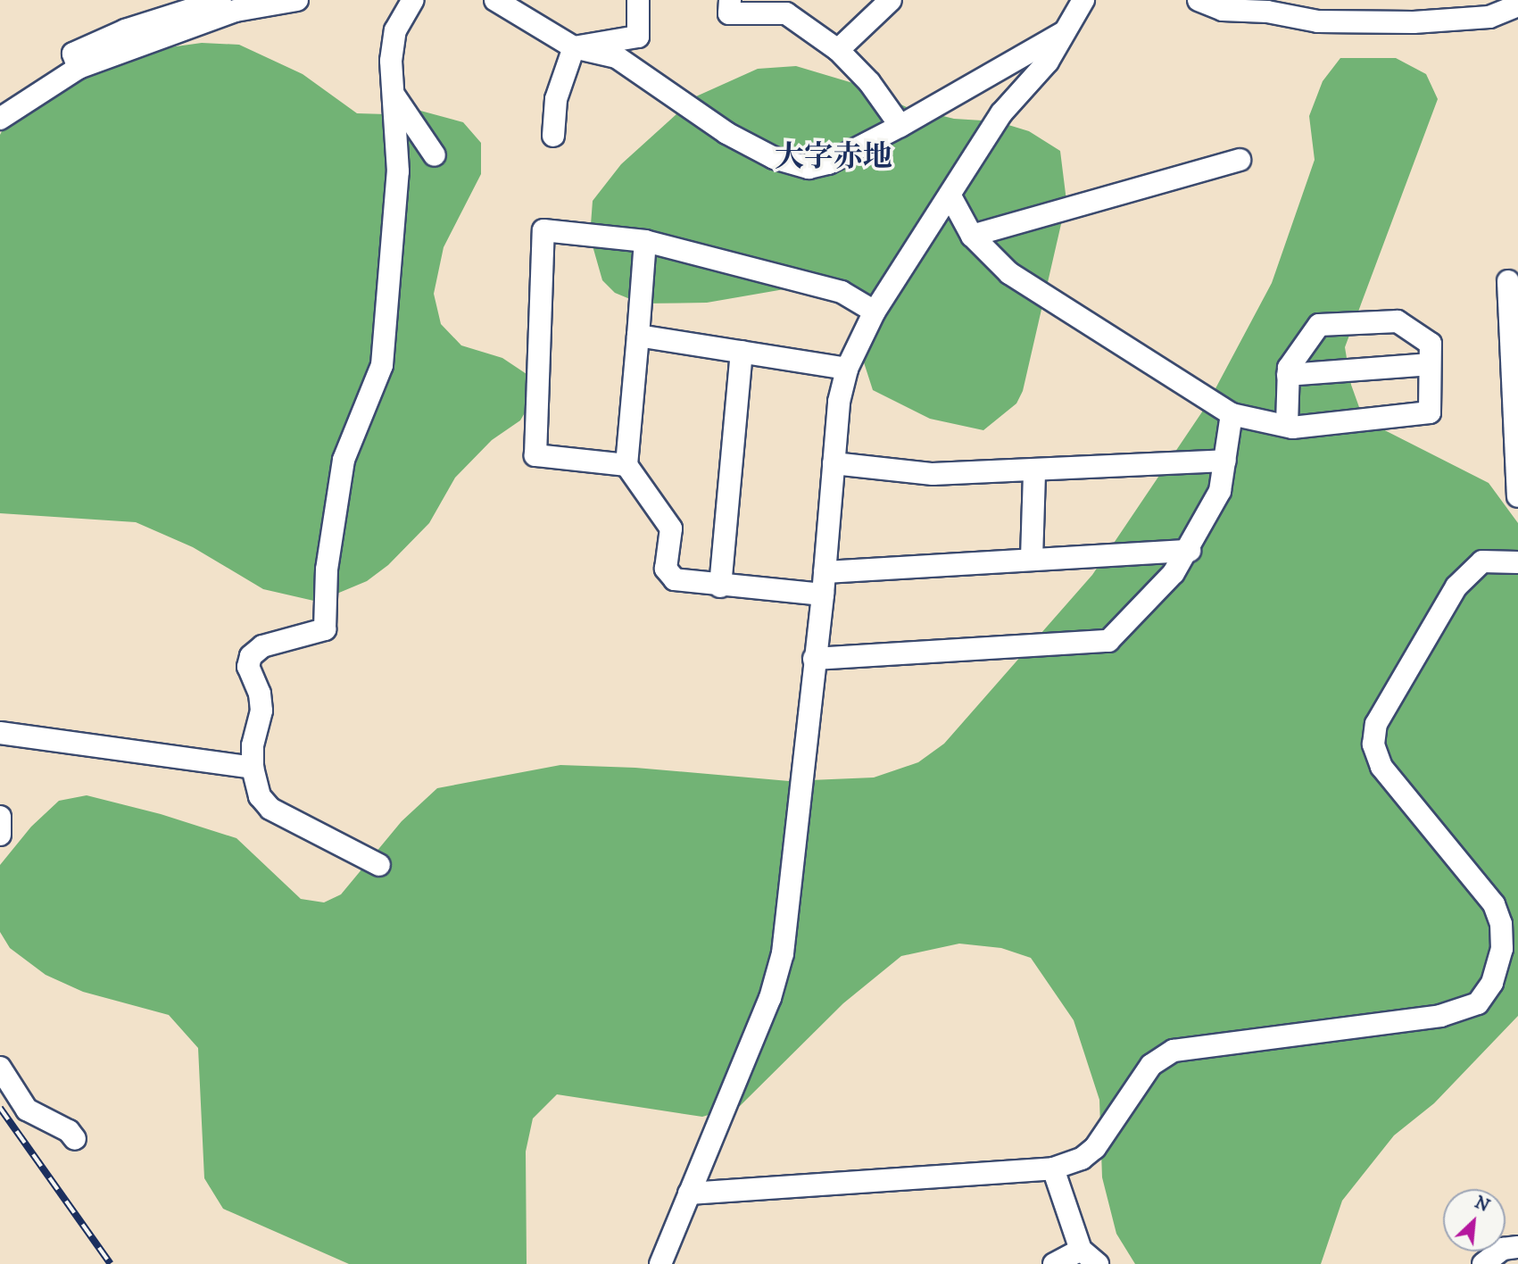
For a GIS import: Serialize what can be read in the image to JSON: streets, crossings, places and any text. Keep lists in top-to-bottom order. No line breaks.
{"districts":["大字赤地"],"north":"top right"}
